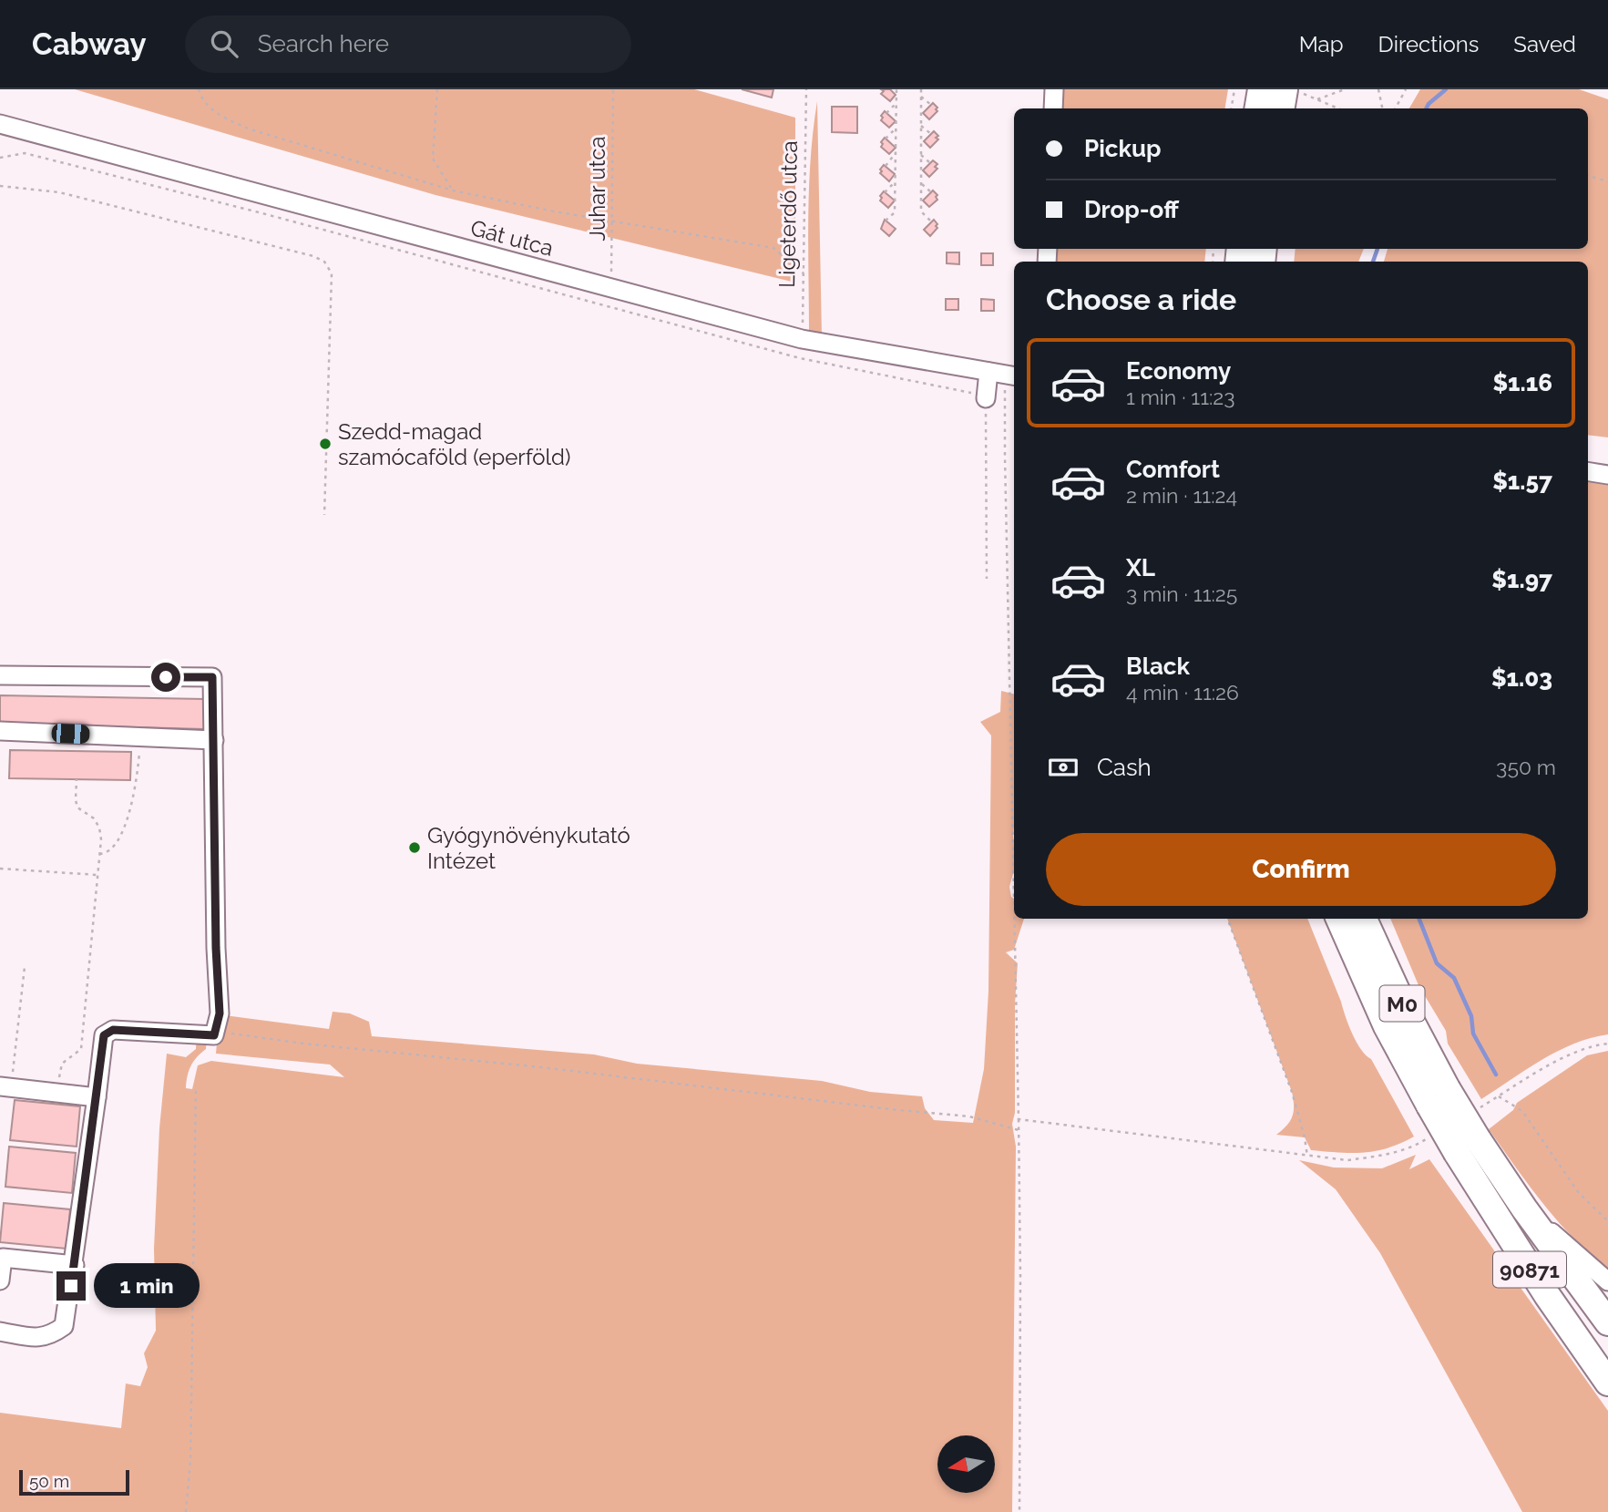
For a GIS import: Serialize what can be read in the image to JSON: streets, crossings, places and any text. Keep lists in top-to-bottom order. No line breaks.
{"streets":{"highway":["M0","90871"],"street":["Gát utca"],"path":["Juhar utca","Ligeterdő utca"]},"crossings":[["Juhar utca","Gát utca"],["Ligeterdő utca","Gát utca"],["M0","90871"]],"places":["Szedd-magad szamócaföld (eperföld)","Gyógynövénykutató Intézet"],"scale_bar":"50 m","north":"left","page":{"header":"Cabway","search":"Search here","nav":["Map","Directions","Saved"],"banner":["Pickup","Drop-off"],"heading":"Choose a ride","list":[{"name":"Economy","note":"1 min · 11:23","value":"$1.16"},{"name":"Comfort","note":"2 min · 11:24","value":"$1.57"},{"name":"XL","note":"3 min · 11:25","value":"$1.97"},{"name":"Black","note":"4 min · 11:26","value":"$1.03"}],"pay":["Cash","350 m"],"buttons":"Confirm","bubble":"1 min","scale":"50 m"}}
